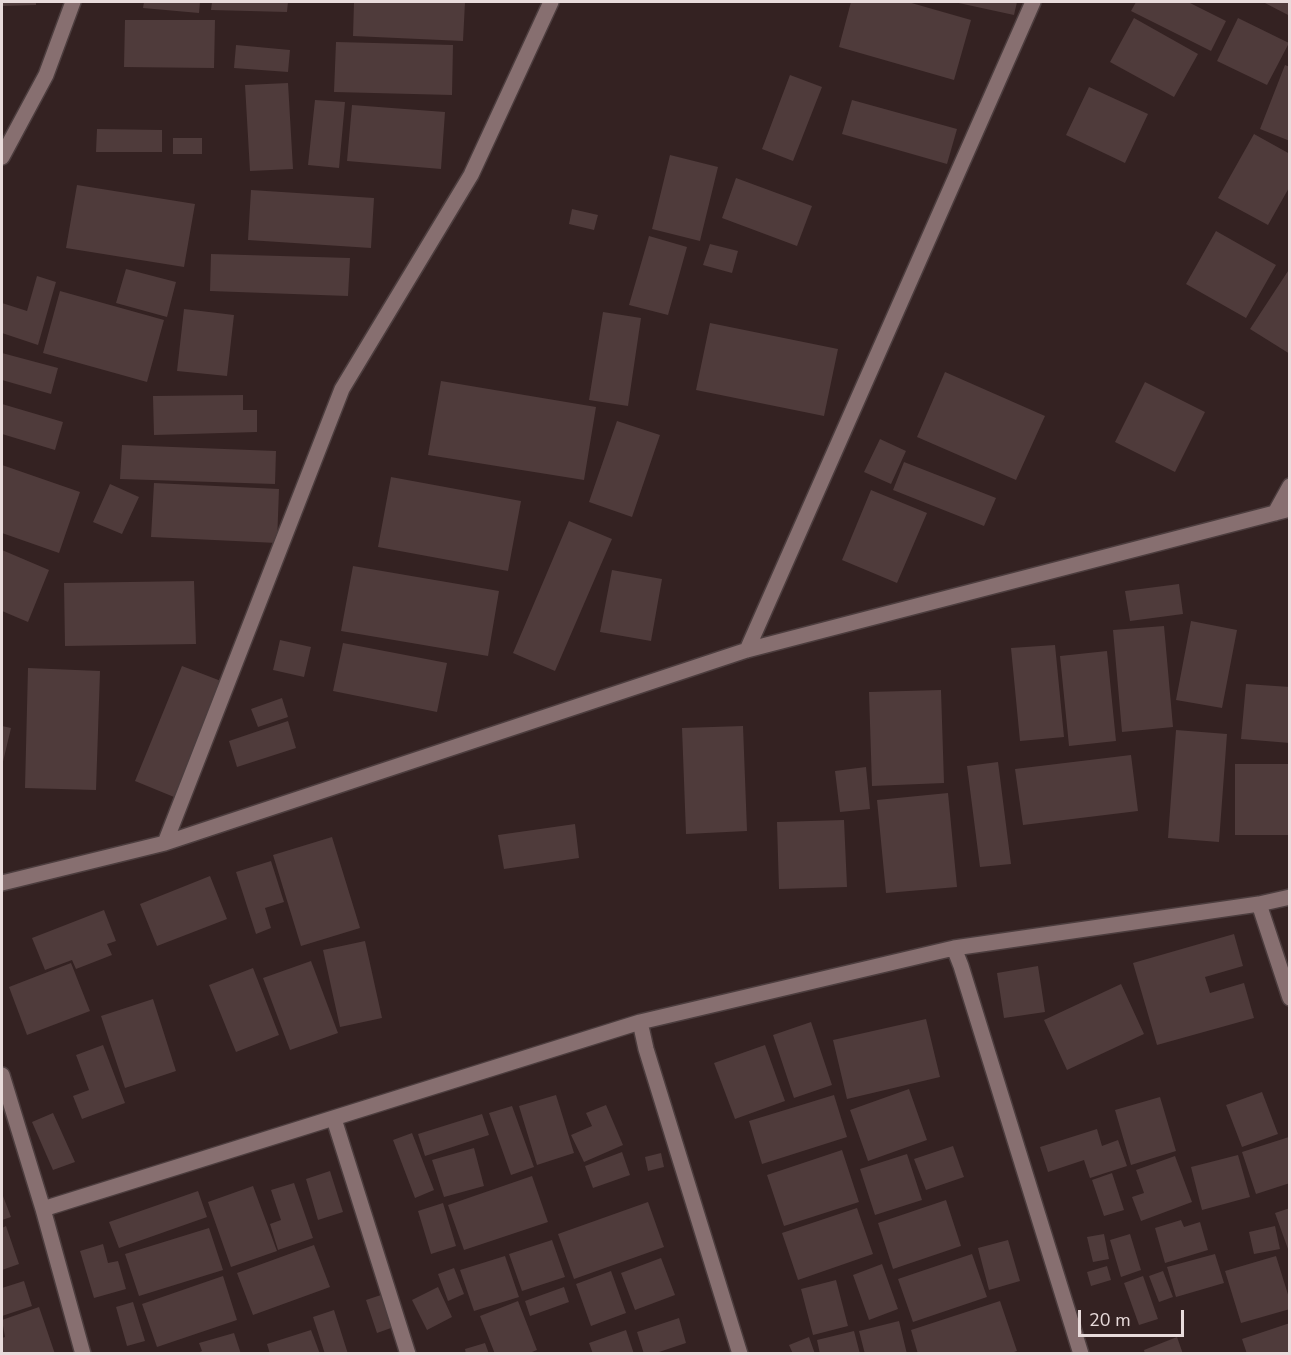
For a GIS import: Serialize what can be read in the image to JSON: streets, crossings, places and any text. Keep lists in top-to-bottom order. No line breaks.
{"scale_bar":"20 m"}
